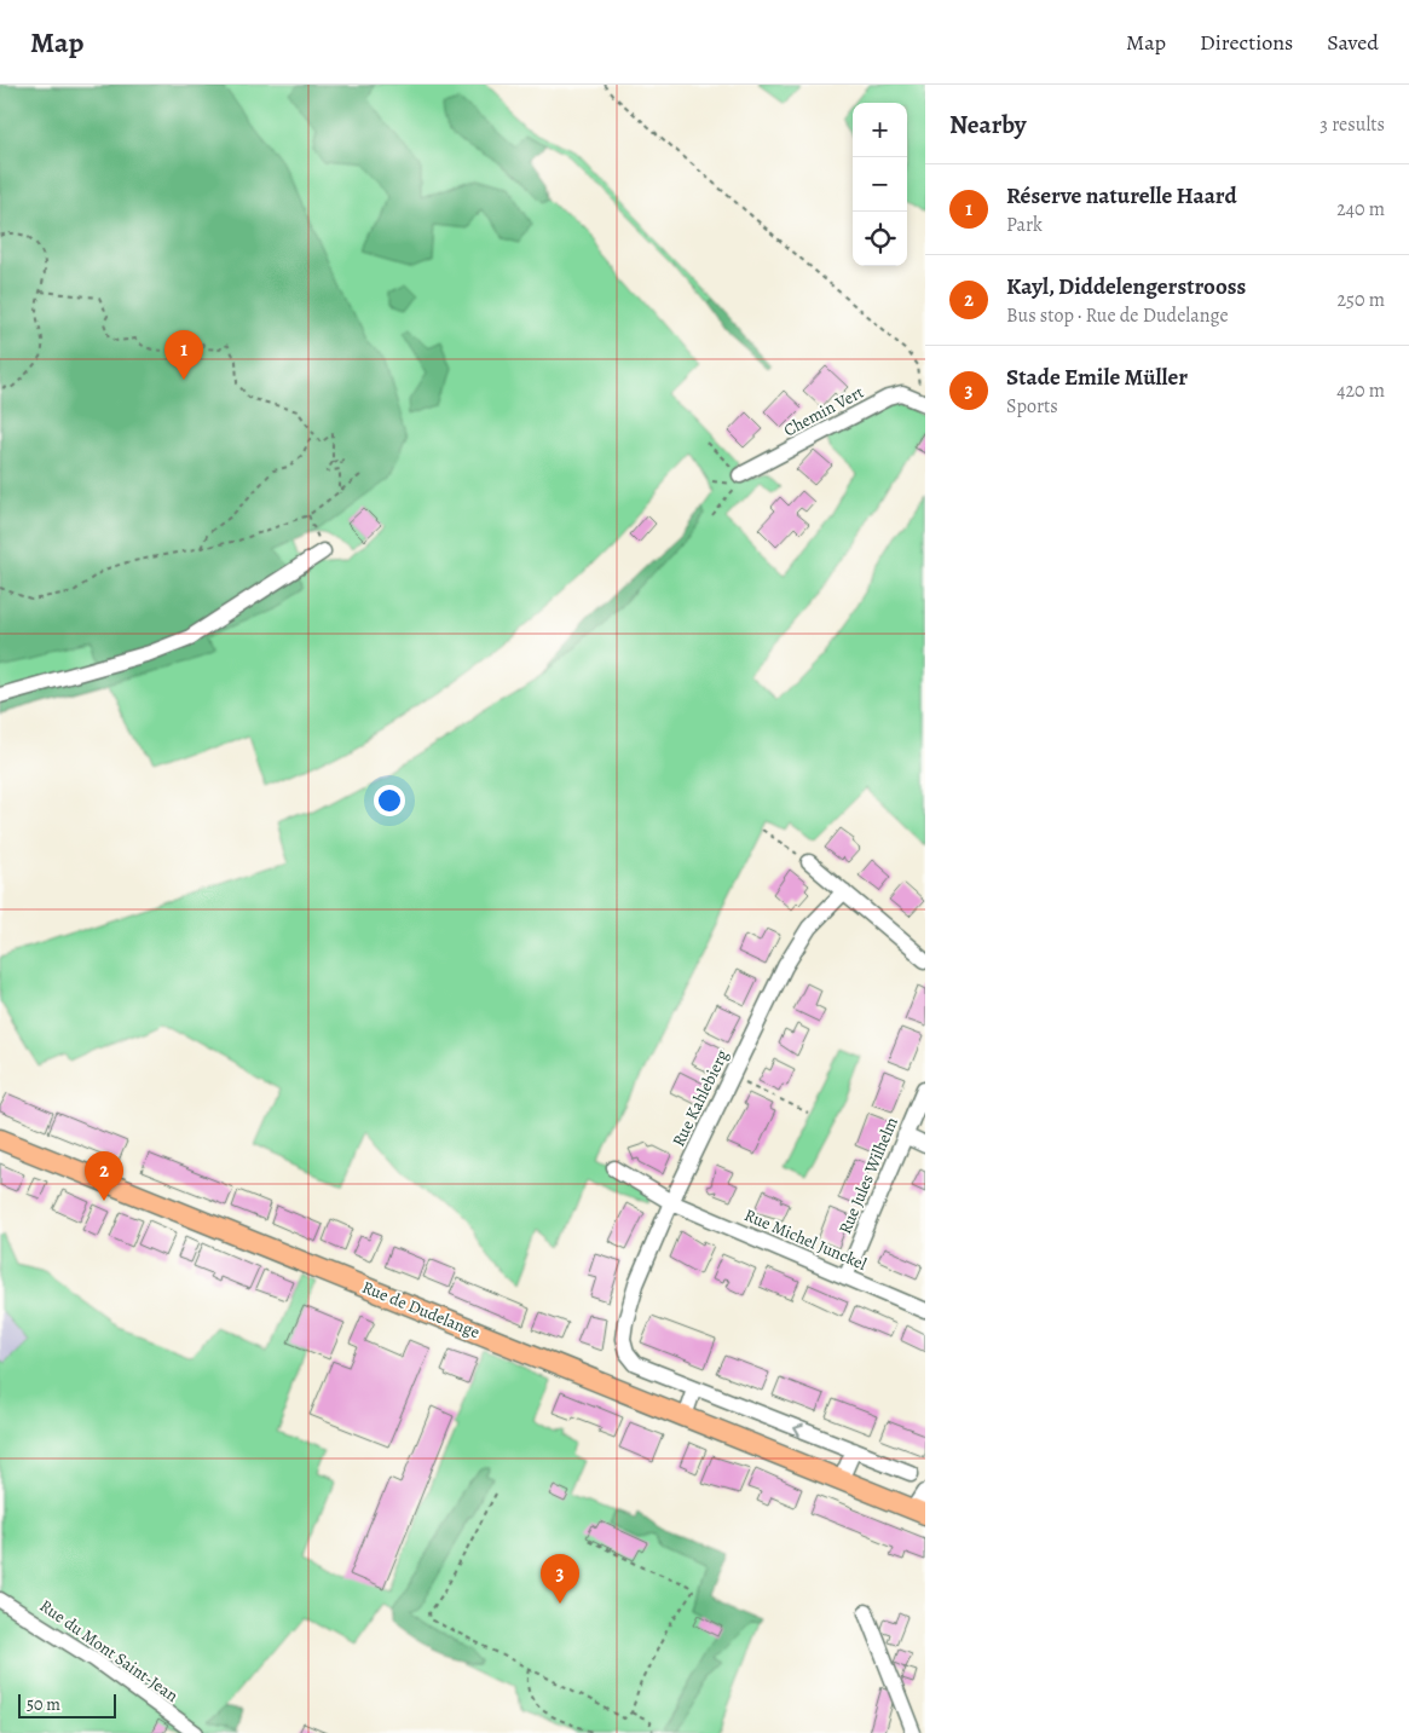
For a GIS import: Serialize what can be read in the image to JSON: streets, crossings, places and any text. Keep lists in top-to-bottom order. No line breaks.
{"streets":{"main road":["Rue de Dudelange"],"street":["Chemin Vert","Rue Kahlebierg","Rue Jules Wilhelm","Rue Michel Junckel","Rue du Mont Saint-Jean"]},"crossings":[["Rue Kahlebierg","Rue Michel Junckel"],["Rue Jules Wilhelm","Rue Michel Junckel"]],"scale_bar":"50 m","page":{"header":"Map","nav":["Map","Directions","Saved"],"heading":["Nearby","3 results"],"map_buttons":["+","−"],"list":[{"mark":"1","name":"Réserve naturelle Haard","note":"Park","value":"240 m"},{"mark":"2","name":"Kayl, Diddelengerstrooss","note":"Bus stop · Rue de Dudelange","value":"250 m"},{"mark":"3","name":"Stade Emile Müller","note":"Sports","value":"420 m"}],"pins":["1","2","3"],"scale":"50 m"}}
